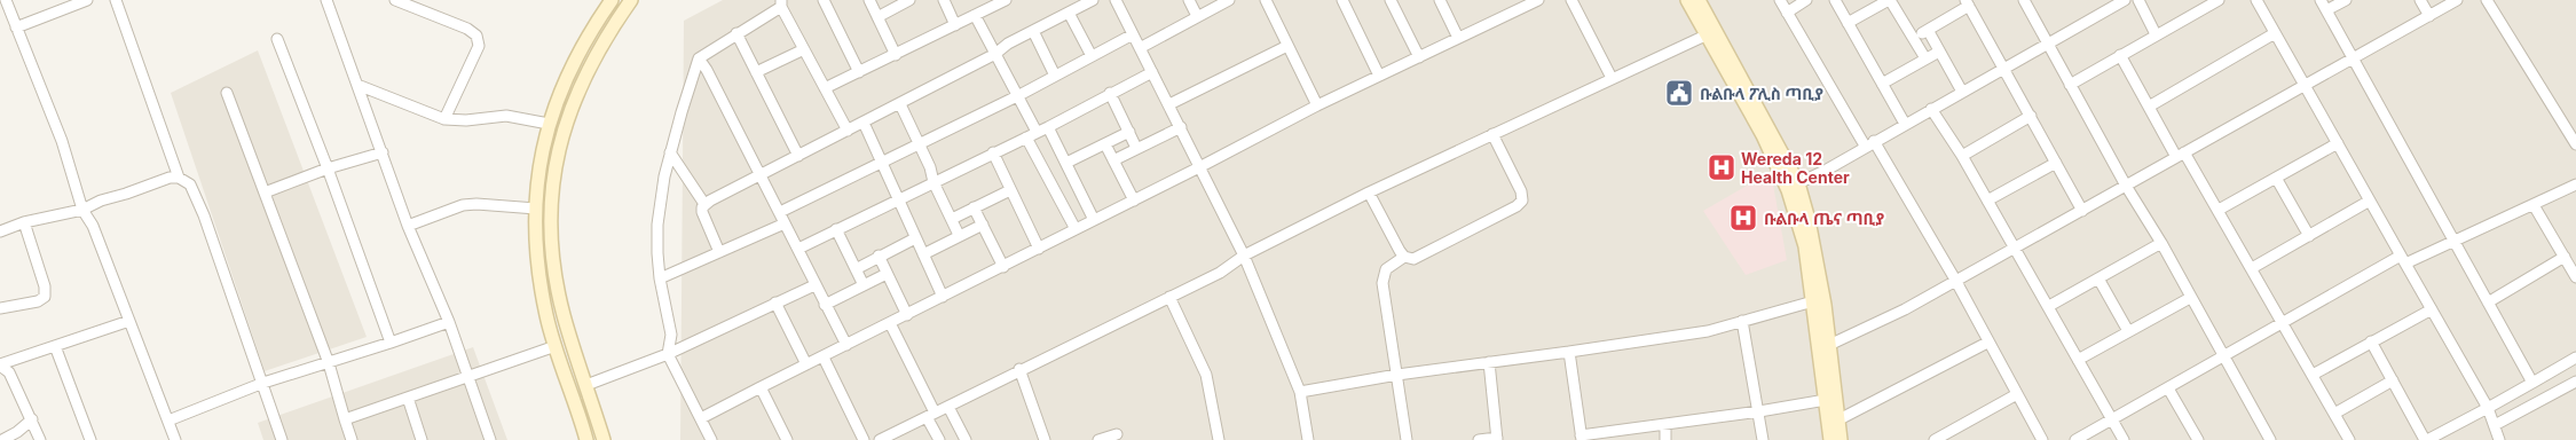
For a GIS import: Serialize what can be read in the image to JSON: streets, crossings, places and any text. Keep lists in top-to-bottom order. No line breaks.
{"places":{"public building":["ቡልቡላ ፖሊስ ጣቢያ"],"hospital":["Wereda 12 Health Center","ቡልቡላ ጤና ጣቢያ"]}}
